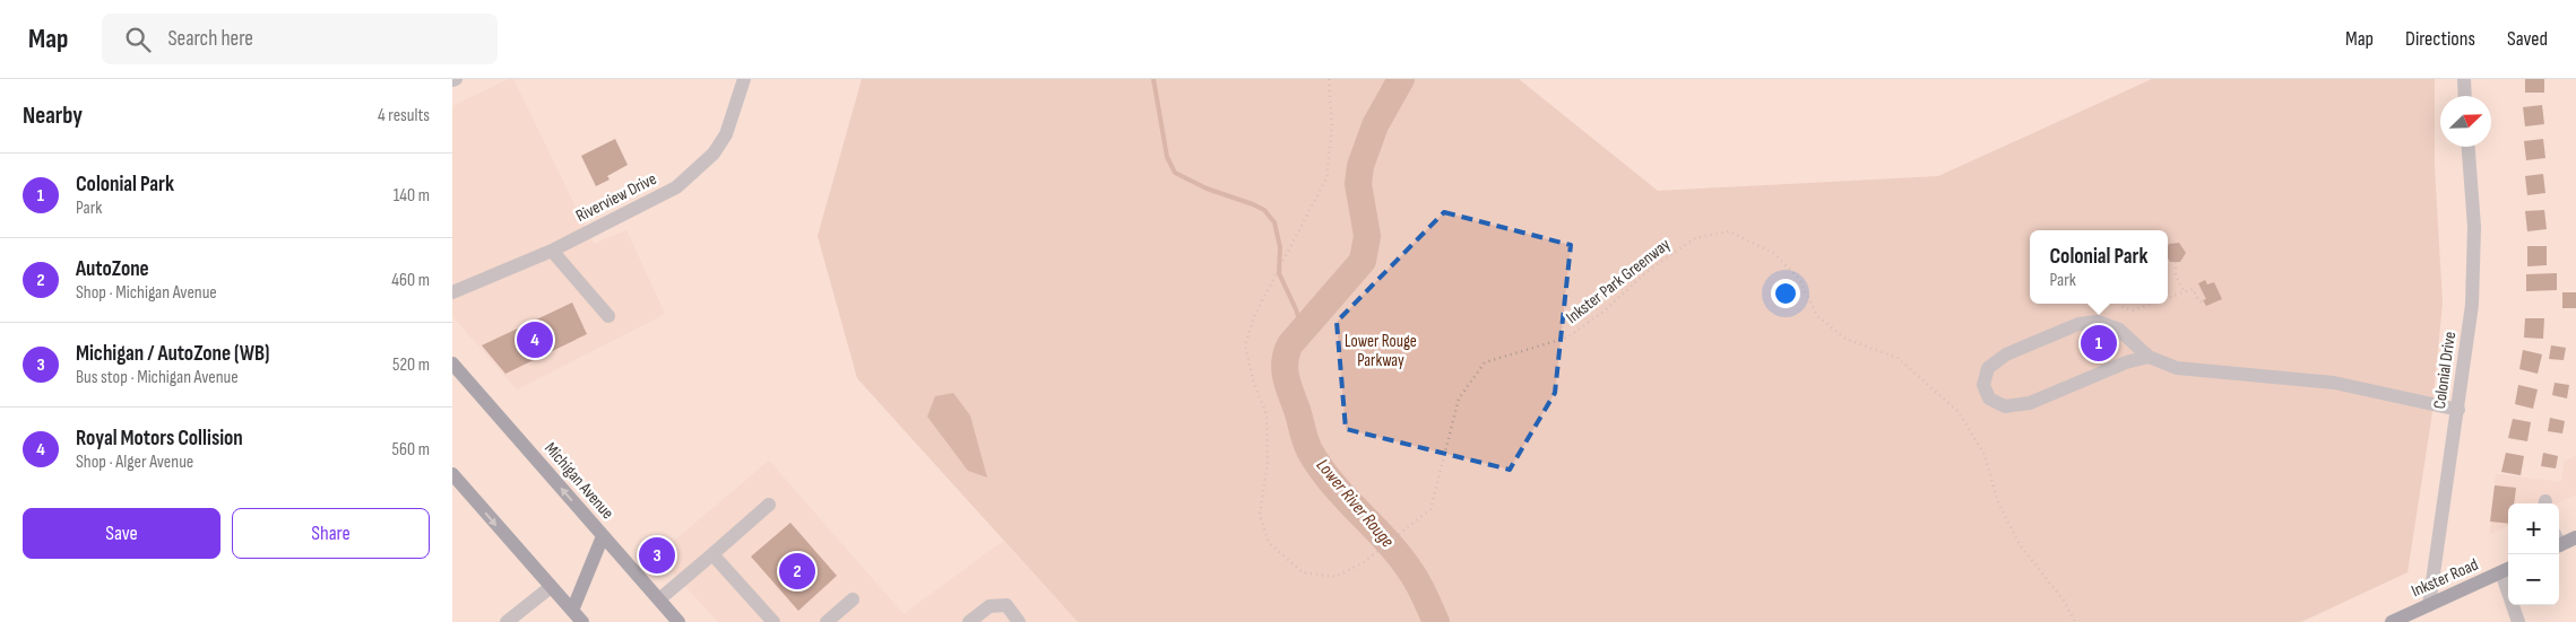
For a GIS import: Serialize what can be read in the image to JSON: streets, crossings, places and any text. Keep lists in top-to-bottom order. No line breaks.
{"streets":{"main road":["Michigan Avenue","Inkster Road"],"street":["Riverview Drive","Colonial Drive"],"path":["Inkster Park Greenway"]},"crossings":[["Colonial Drive","Inkster Road"]],"water":["Lower River Rouge"],"parks":["Lower Rouge Parkway"],"north":"top right","page":{"header":"Map","search":"Search here","nav":["Map","Directions","Saved"],"heading":["Nearby","4 results"],"list":[{"mark":"1","name":"Colonial Park","note":"Park","value":"140 m"},{"mark":"2","name":"AutoZone","note":"Shop · Michigan Avenue","value":"460 m"},{"mark":"3","name":"Michigan / AutoZone (WB)","note":"Bus stop · Michigan Avenue","value":"520 m"},{"mark":"4","name":"Royal Motors Collision","note":"Shop · Alger Avenue","value":"560 m"}],"popup":["Colonial Park","Park"],"pins":["4","1","3","2"],"buttons":["Save","Share"],"map_buttons":["+","−"]}}
